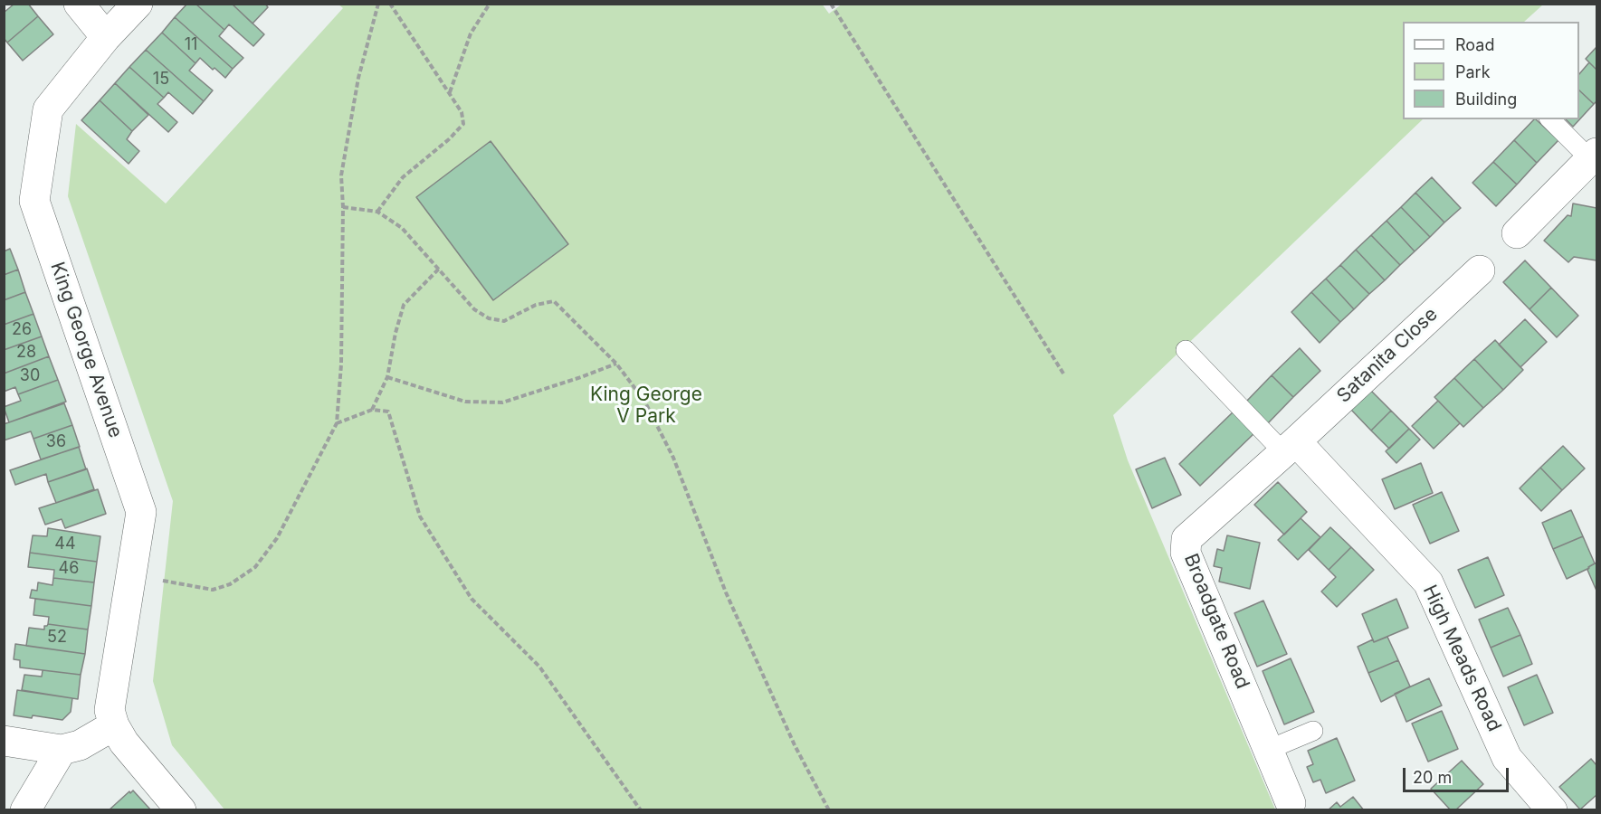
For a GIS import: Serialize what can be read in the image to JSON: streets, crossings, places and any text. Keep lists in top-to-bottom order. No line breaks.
{"streets":{"street":["King George Avenue","Satanita Close","Broadgate Road","High Meads Road"]},"crossings":[["Satanita Close","Broadgate Road"],["Satanita Close","High Meads Road"],["Broadgate Road","High Meads Road"]],"parks":["King George V Park"],"house_numbers":["11","15","26","28","30","36","44","46","52"],"legend":["Road","Park","Building"],"scale_bar":"20 m"}
